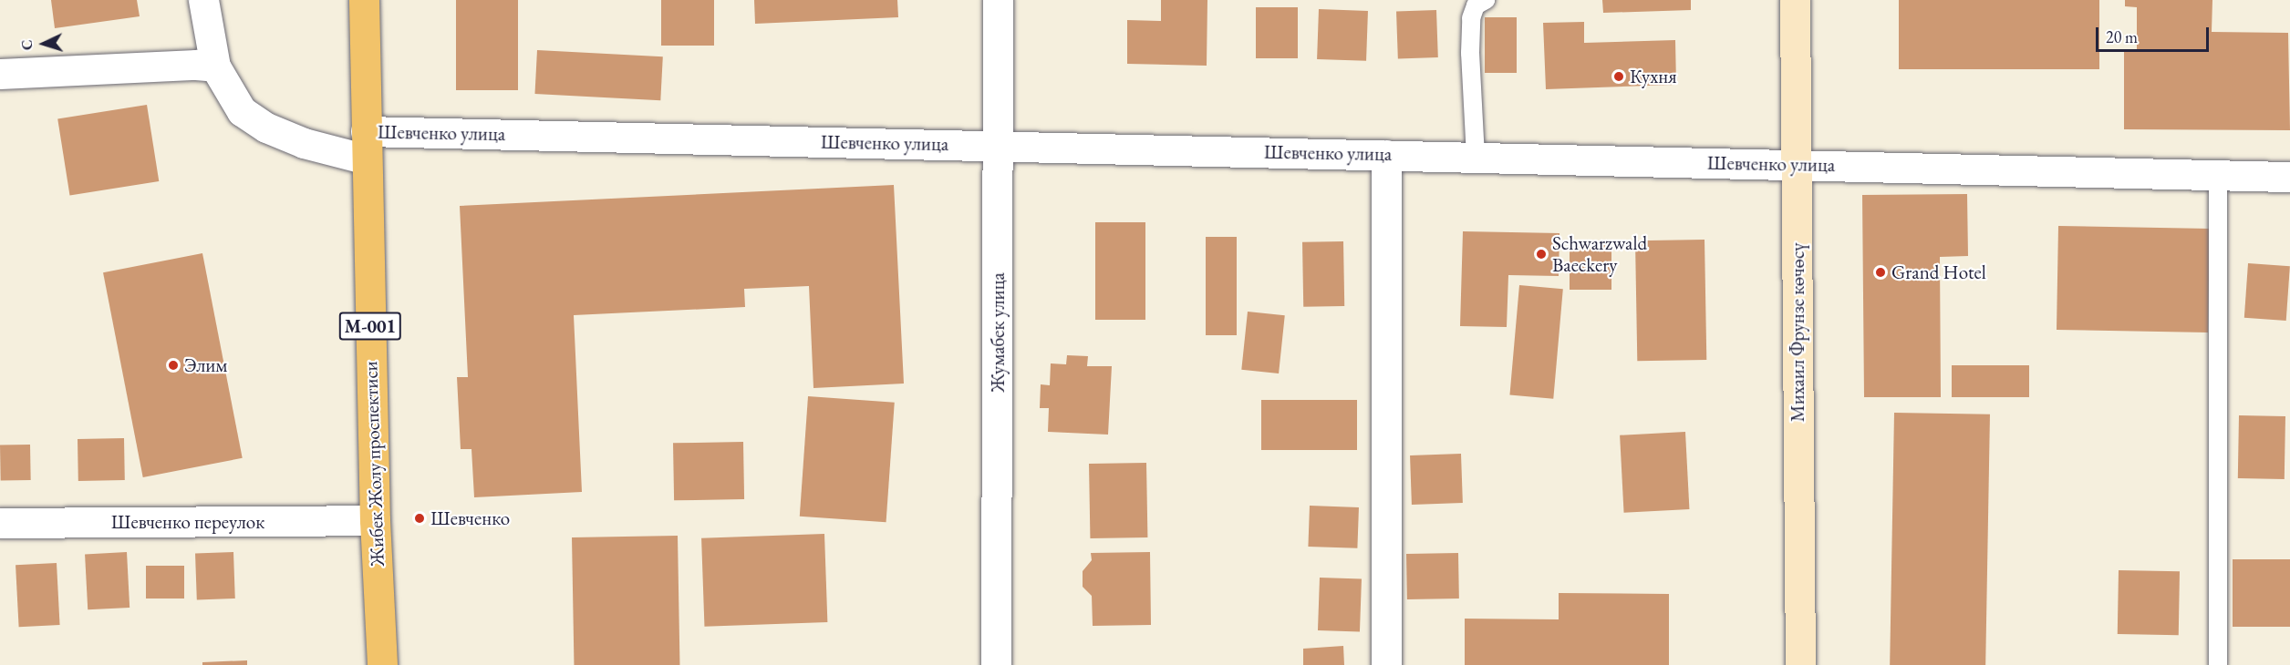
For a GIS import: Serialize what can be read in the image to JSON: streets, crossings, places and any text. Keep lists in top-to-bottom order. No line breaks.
{"streets":{"main road":["М-001","Михаил Фрунзе көчөсү","Жибек Жолу проспектиси"],"street":["Шевченко улица","Жумабек улица","Шевченко переулок"]},"crossings":[["Шевченко улица","Жумабек улица"],["Шевченко улица","Михаил Фрунзе көчөсү"],["Шевченко улица","Жибек Жолу проспектиси"],["Жибек Жолу проспектиси","Шевченко переулок"]],"places":["Кухня","Schwarzwald Baeckery","Grand Hotel","Элим","Шевченко"],"scale_bar":"20 m","north":"left"}
